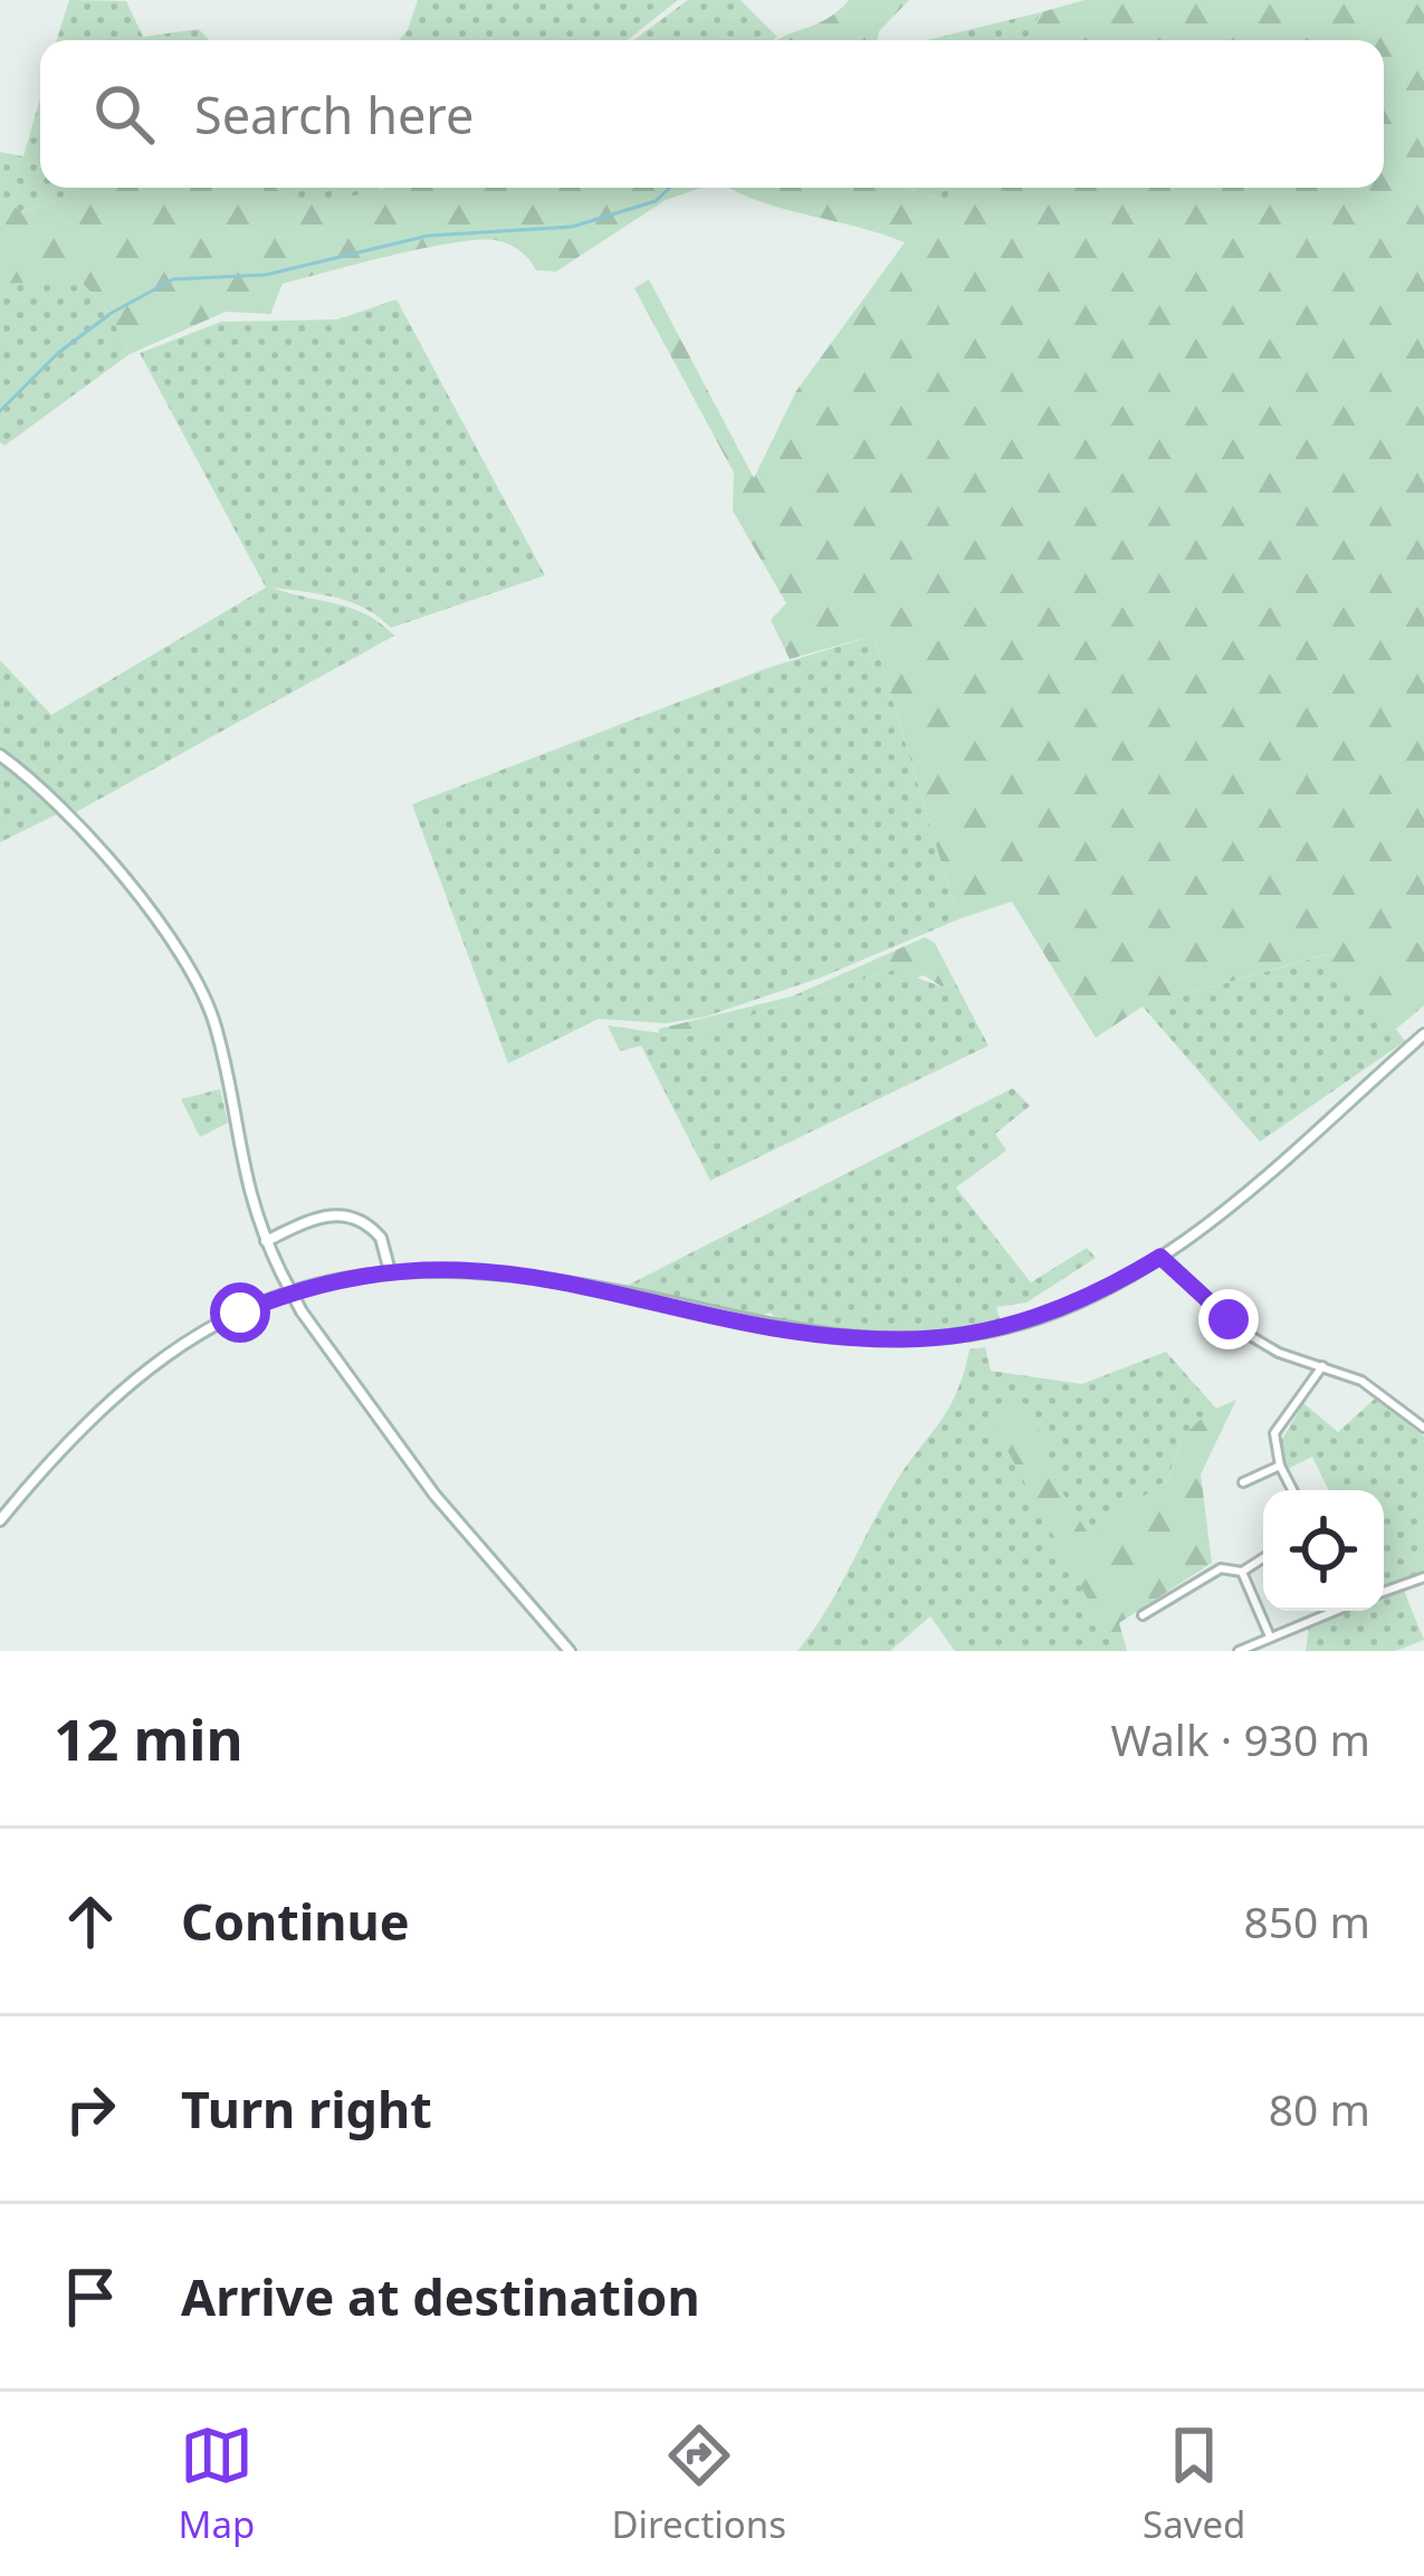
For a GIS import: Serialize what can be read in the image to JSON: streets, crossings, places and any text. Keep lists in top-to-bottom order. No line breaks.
{"page":{"search":"Search here","heading":["12 min","Walk · 930 m"],"list":[["Continue","850 m"],["Turn right","80 m"],"Arrive at destination"],"nav":["Map","Directions","Saved"]}}
